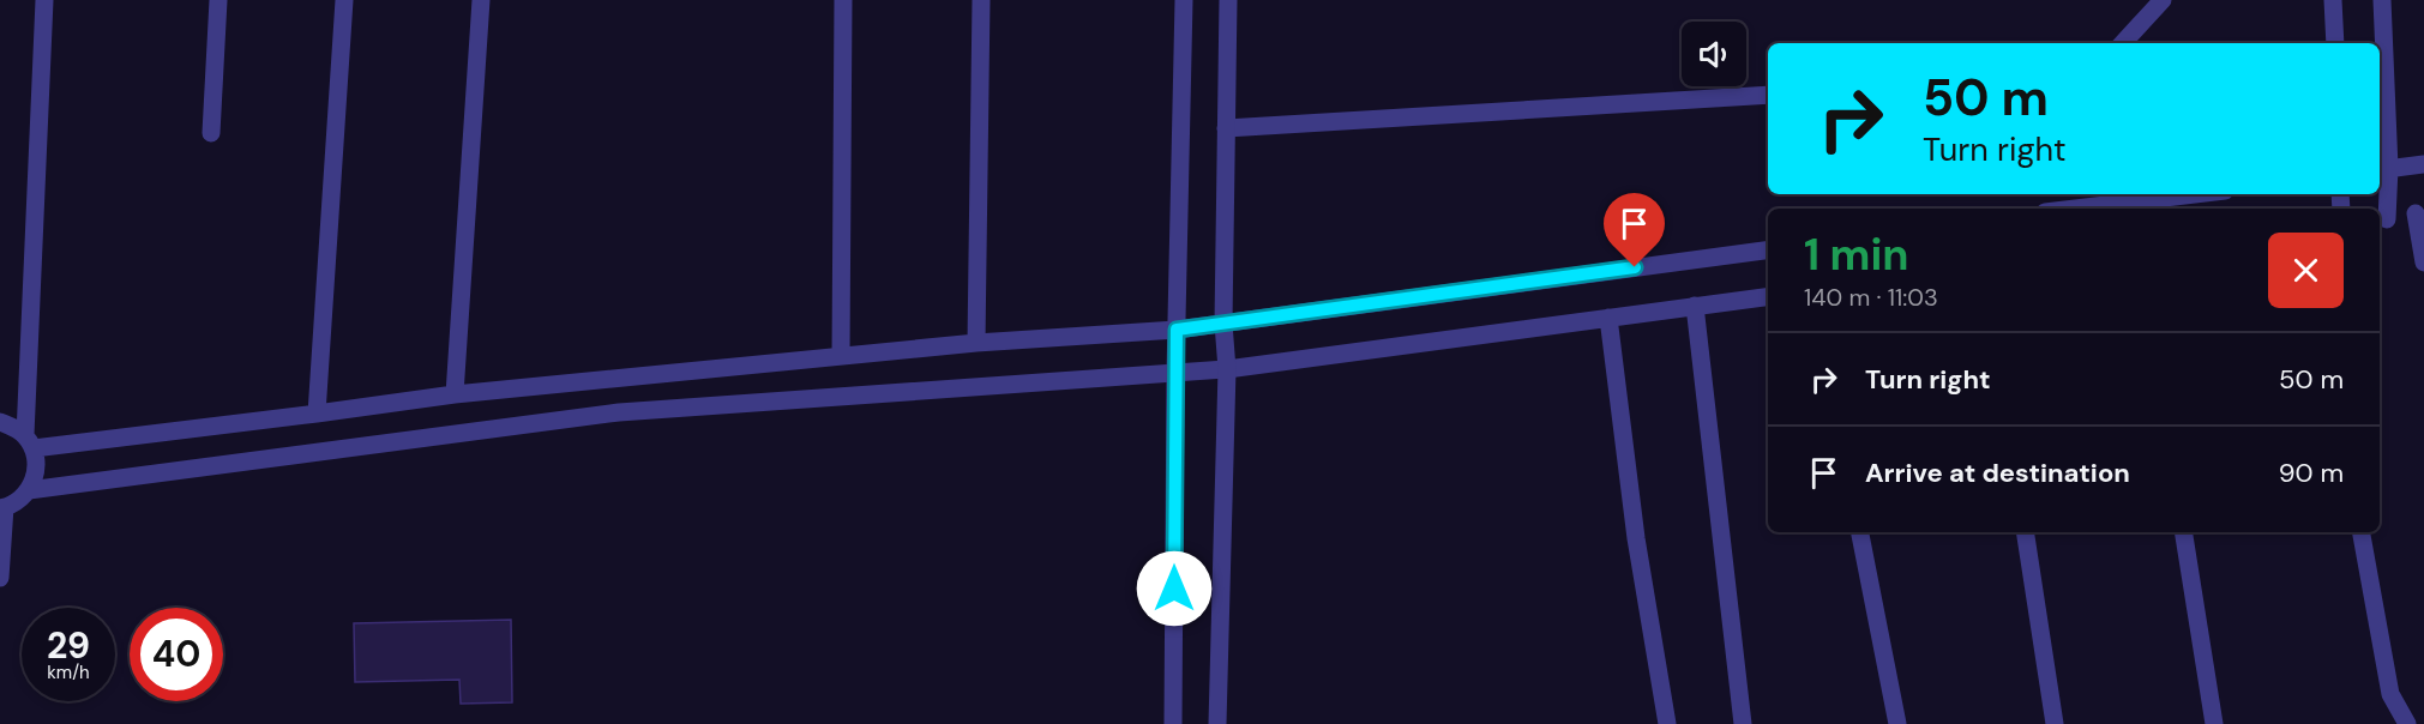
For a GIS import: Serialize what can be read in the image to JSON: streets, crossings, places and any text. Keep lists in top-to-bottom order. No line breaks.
{"page":{"turn":["50 m","Turn right"],"heading":["1 min","140 m · 11:03"],"list":[{"name":"Turn right","value":"50 m"},{"name":"Arrive at destination","value":"90 m"}],"speed":"29 km/h","limit":"40"}}
